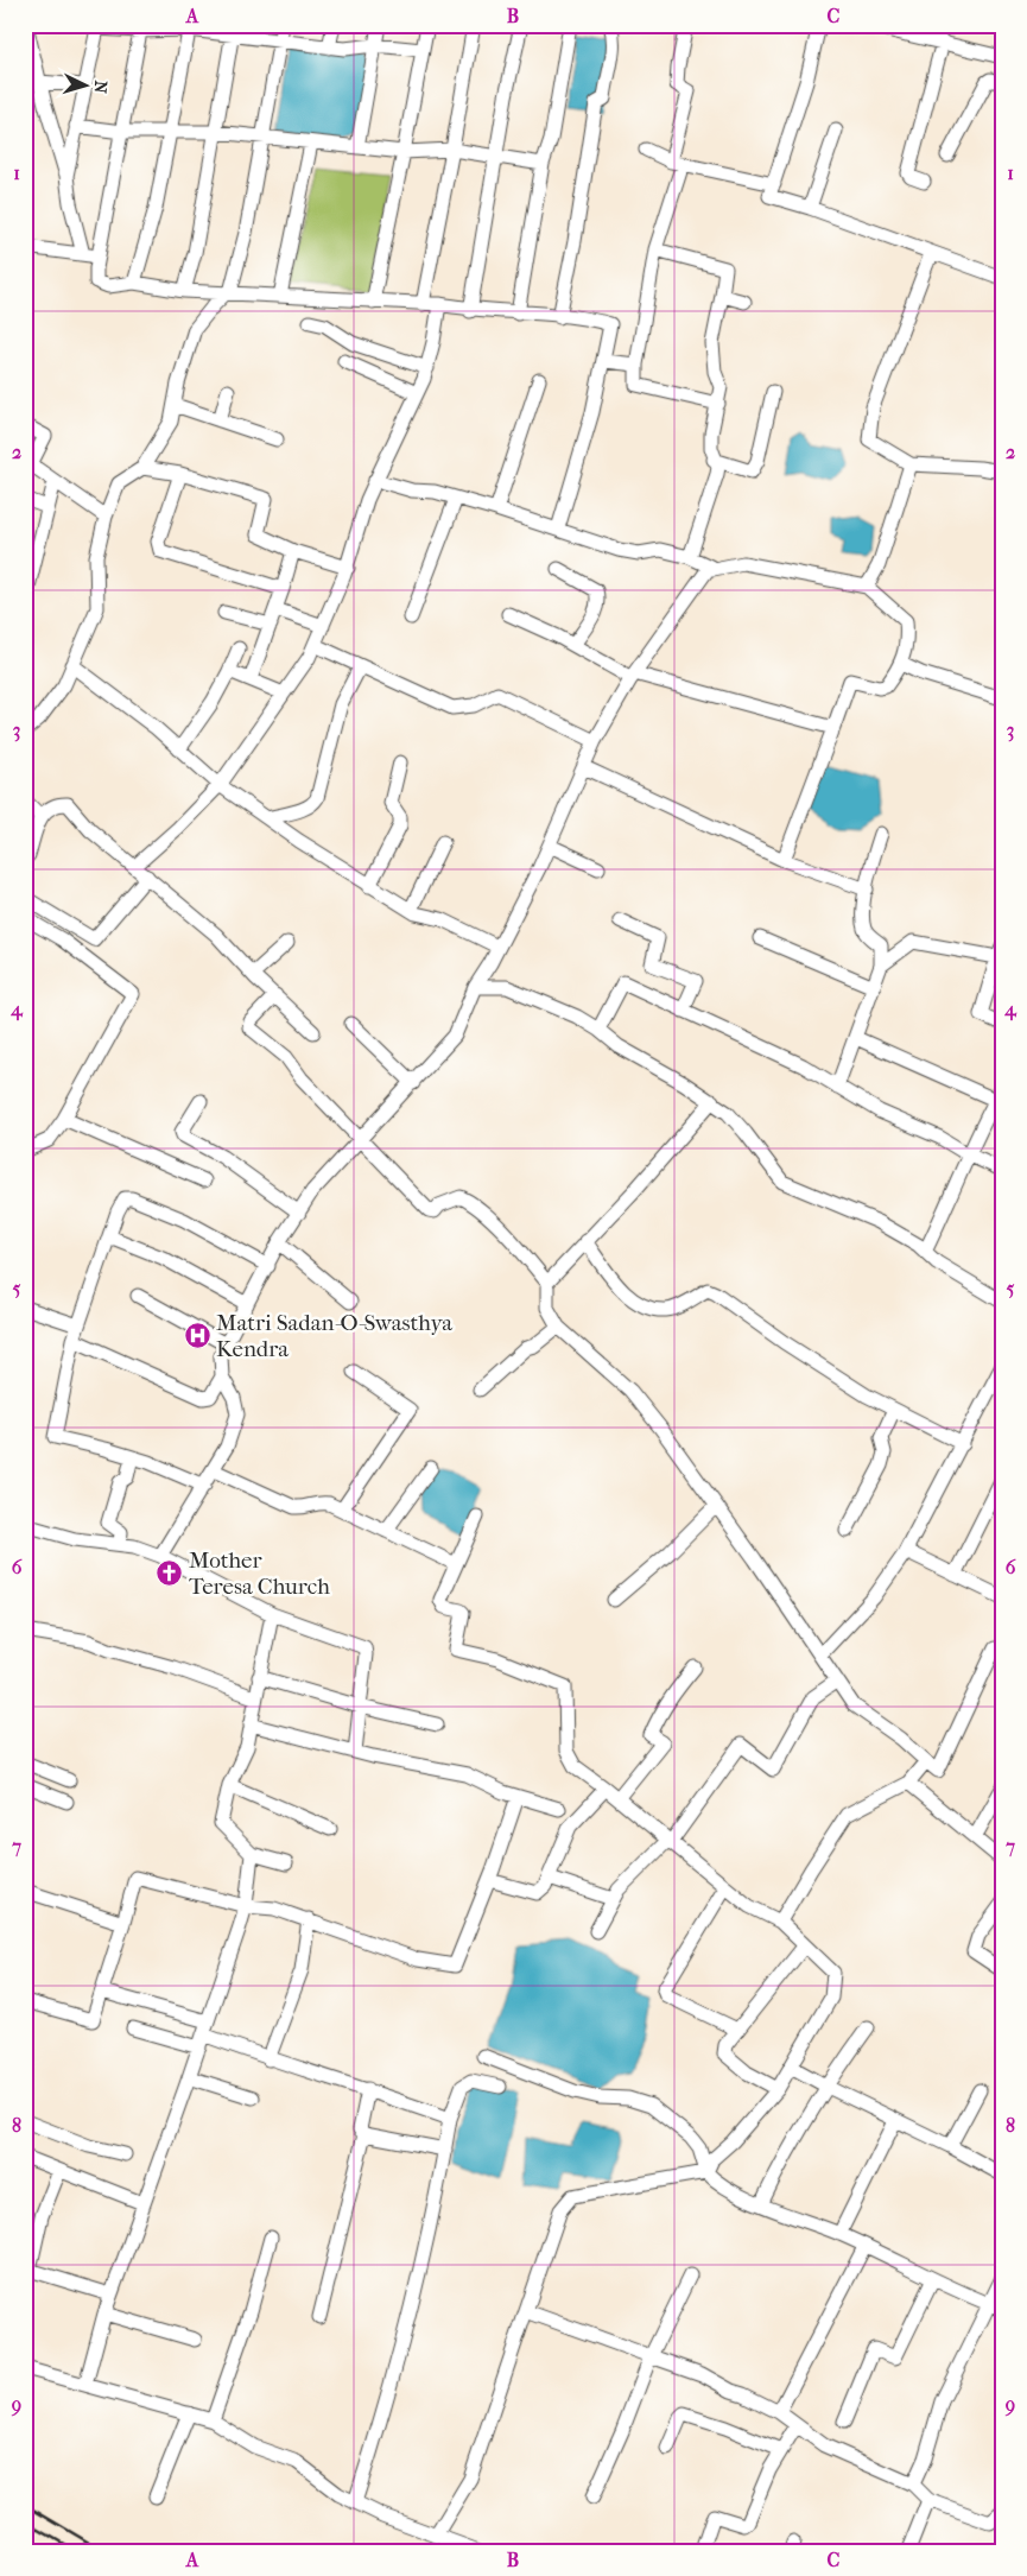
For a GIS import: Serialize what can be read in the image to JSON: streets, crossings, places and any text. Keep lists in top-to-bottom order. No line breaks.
{"places":{"hospital":["Matri Sadan-O-Swasthya Kendra"],"church":["Mother Teresa Church"]},"north":"right","grid":{"columns":["A","B","C"],"rows":["1","2","3","4","5","6","7","8","9"]}}
